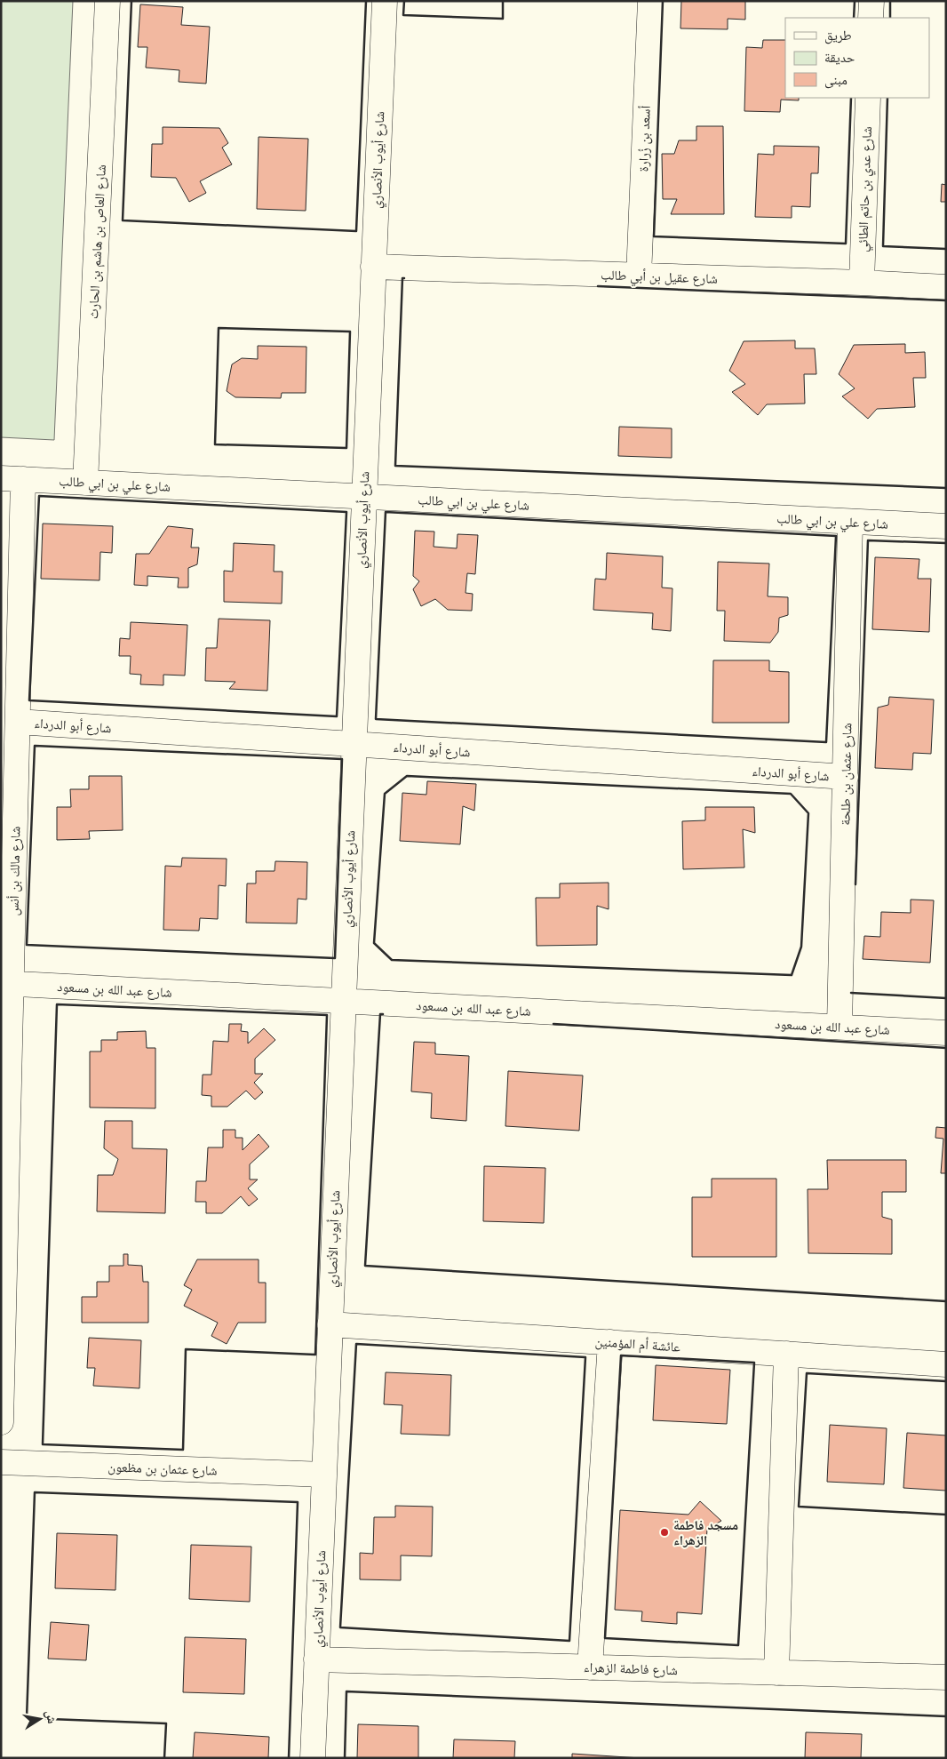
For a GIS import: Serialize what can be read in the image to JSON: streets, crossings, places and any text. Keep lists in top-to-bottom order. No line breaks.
{"streets":{"street":["أسعد بن زُرارة","شارع أيوب الأنصاري","شارع عدي بن حاتم الطائي","شارع العاص بن هاشم بن الحارث","شارع عقيل بن أبي طالب","شارع علي بن ابي طالب","شارع أبو الدرداء","شارع عثمان بن طلحة","شارع مالك بن أنس","شارع عبد الله بن مسعود","عائشة أم المؤمنين","شارع عثمان بن مظعون","شارع فاطمة الزهراء"]},"crossings":[["أسعد بن زُرارة","شارع عقيل بن أبي طالب"],["شارع أيوب الأنصاري","شارع عقيل بن أبي طالب"],["شارع أيوب الأنصاري","شارع علي بن ابي طالب"],["شارع أيوب الأنصاري","شارع أبو الدرداء"],["شارع أيوب الأنصاري","شارع عبد الله بن مسعود"],["شارع أيوب الأنصاري","عائشة أم المؤمنين"],["شارع أيوب الأنصاري","شارع عثمان بن مظعون"],["شارع أيوب الأنصاري","شارع فاطمة الزهراء"],["شارع عدي بن حاتم الطائي","شارع عقيل بن أبي طالب"],["شارع العاص بن هاشم بن الحارث","شارع علي بن ابي طالب"],["شارع علي بن ابي طالب","شارع عثمان بن طلحة"],["شارع علي بن ابي طالب","شارع مالك بن أنس"],["شارع أبو الدرداء","شارع عثمان بن طلحة"],["شارع أبو الدرداء","شارع مالك بن أنس"],["شارع عثمان بن طلحة","شارع عبد الله بن مسعود"],["شارع مالك بن أنس","شارع عبد الله بن مسعود"]],"places":["مسجد فاطمة الزهراء"],"legend":["طريق","حديقة","مبنى"],"north":"right"}
